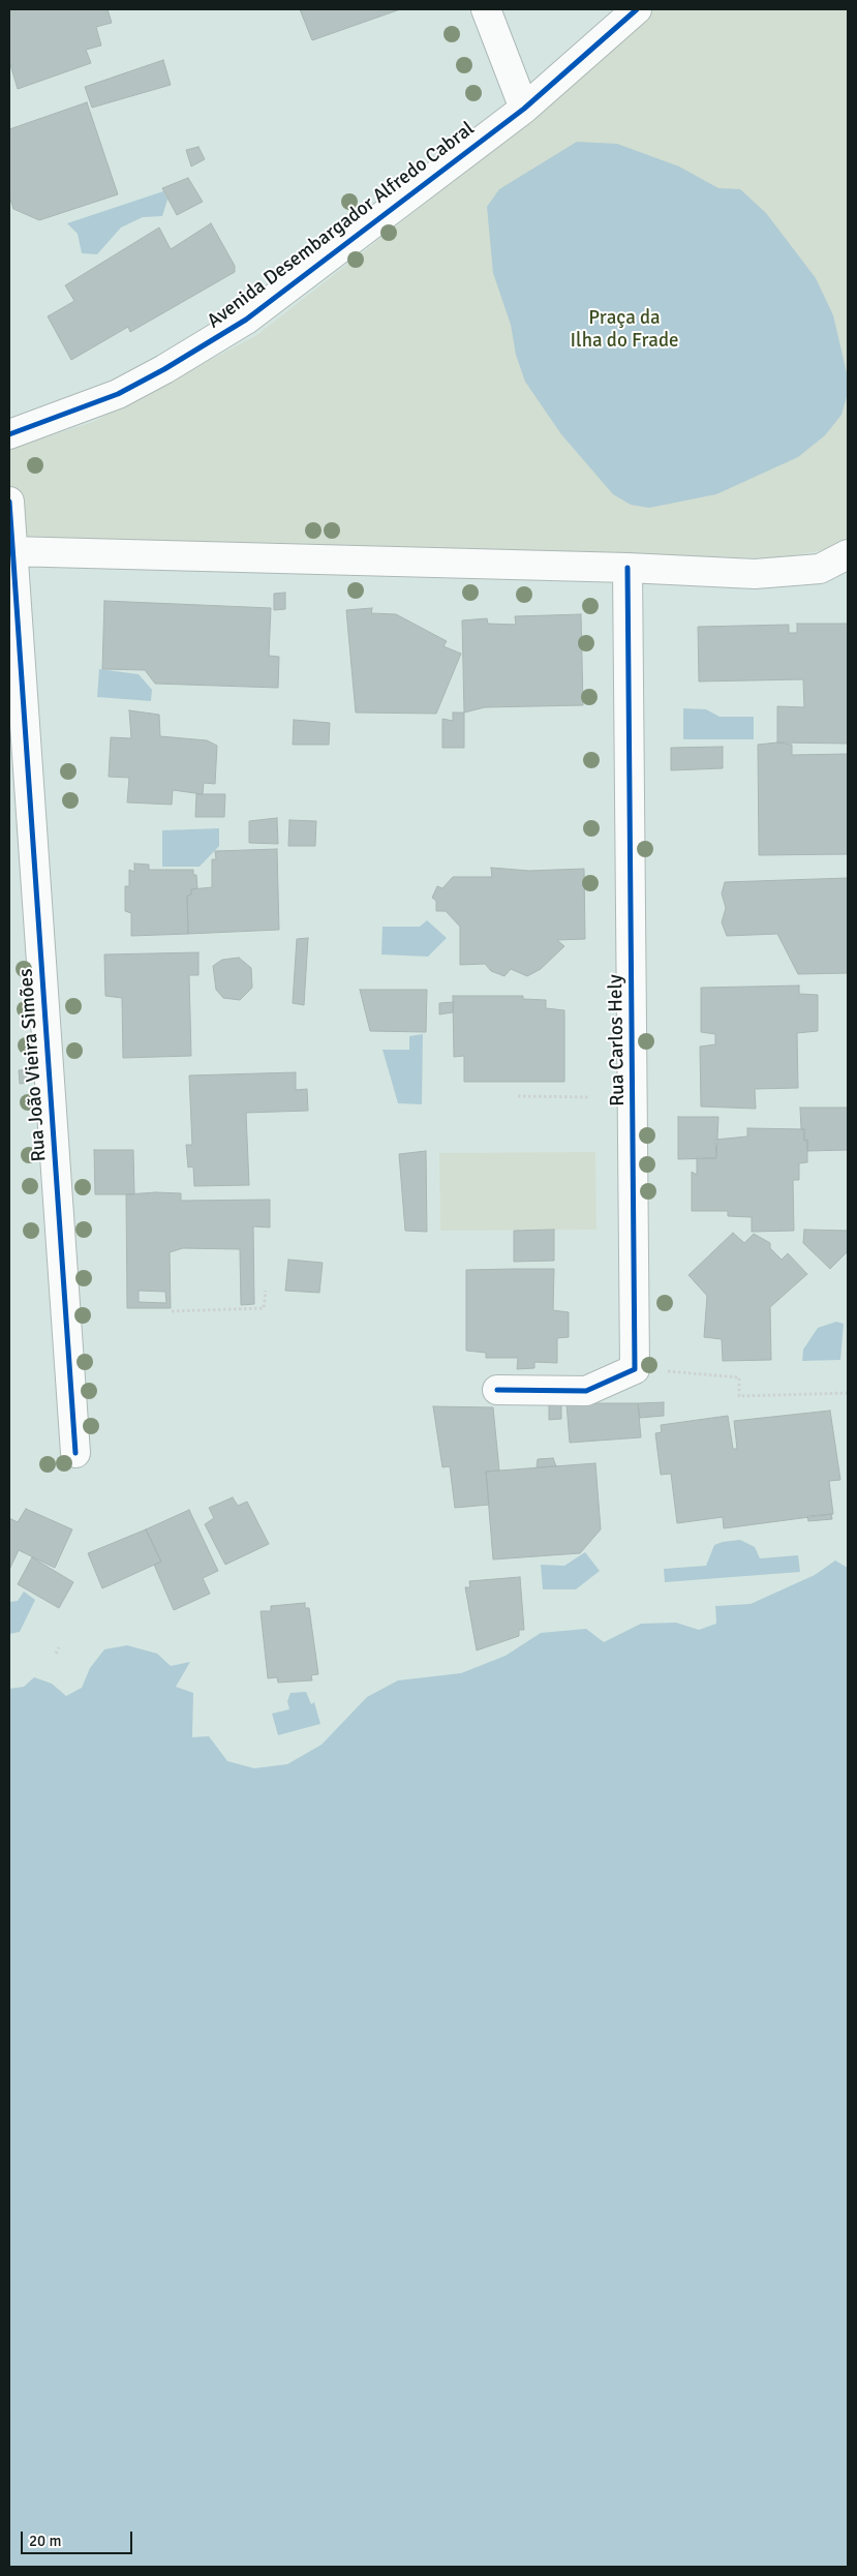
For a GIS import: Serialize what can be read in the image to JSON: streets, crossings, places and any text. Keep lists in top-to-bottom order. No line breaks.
{"streets":{"street":["Avenida Desembargador Alfredo Cabral","Rua Carlos Hely","Rua João Vieira Simões"]},"parks":["Praça da Ilha do Frade"],"scale_bar":"20 m"}
